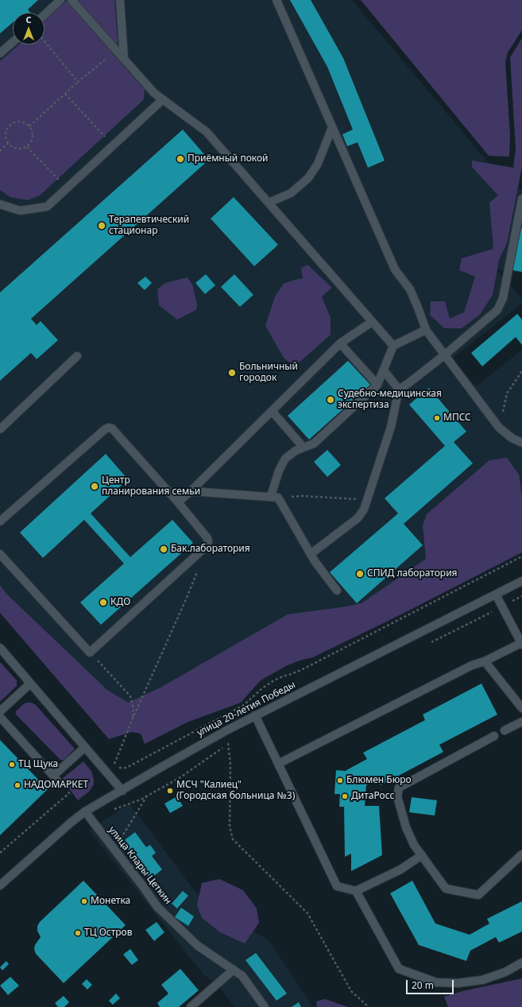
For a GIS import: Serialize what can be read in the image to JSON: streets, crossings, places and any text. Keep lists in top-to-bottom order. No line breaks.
{"streets":{"street":["улица 20-летия Победы","улица Клары Цеткин"]},"crossings":[["улица 20-летия Победы","улица Клары Цеткин"]],"places":["Приёмный покой","Терапевтический стационар","Больничный городок","Судебно-медицинская экспертиза","МПСС","Центр планирования семьи","Бак.лаборатория","СПИД лаборатория","КДО","ТЦ Щука","Блюмен Бюро","НАДОМАРКЕТ","МСЧ \"Калиец\" (Городская больница №3)","ДитаРосс","Монетка","ТЦ Остров"],"scale_bar":"20 m","north":"top"}
